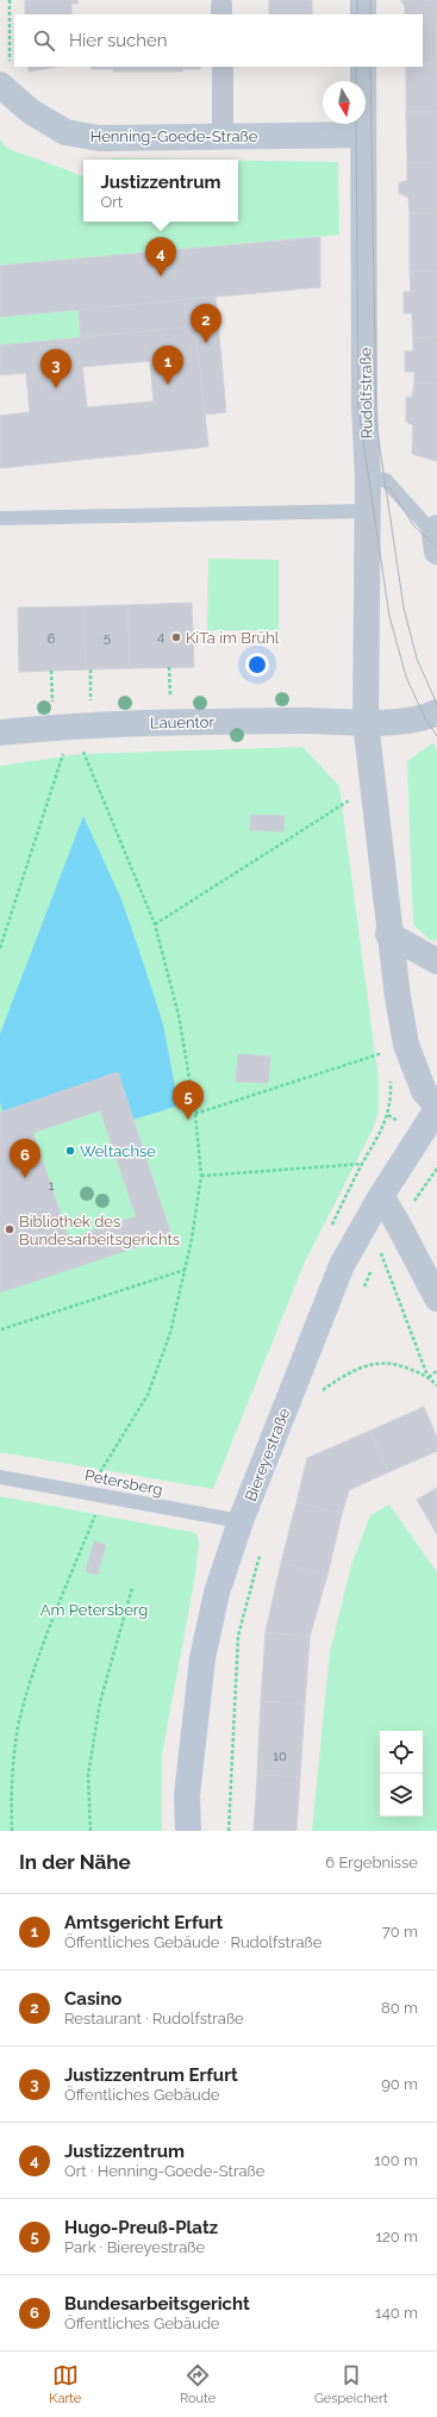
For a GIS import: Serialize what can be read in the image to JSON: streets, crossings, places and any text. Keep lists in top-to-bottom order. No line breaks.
{"streets":{"main road":["Biereyestraße"],"street":["Henning-Goede-Straße","Rudolfstraße","Lauentor"],"lane":["Petersberg"]},"crossings":[["Henning-Goede-Straße","Rudolfstraße"],["Rudolfstraße","Lauentor"],["Rudolfstraße","Biereyestraße"],["Biereyestraße","Petersberg"]],"parks":["Am Petersberg"],"places":["KiTa im Brühl","Weltachse","Bibliothek des Bundesarbeitsgerichts"],"house_numbers":["4","5","6","1","10"],"north":"bottom","page":{"search":"Hier suchen","popup":["Justizzentrum","Ort"],"pins":["4","2","1","3","5","6"],"heading":["In der Nähe","6 Ergebnisse"],"list":[{"mark":"1","name":"Amtsgericht Erfurt","note":"Öffentliches Gebäude · Rudolfstraße","value":"70 m"},{"mark":"2","name":"Casino","note":"Restaurant · Rudolfstraße","value":"80 m"},{"mark":"3","name":"Justizzentrum Erfurt","note":"Öffentliches Gebäude","value":"90 m"},{"mark":"4","name":"Justizzentrum","note":"Ort · Henning-Goede-Straße","value":"100 m"},{"mark":"5","name":"Hugo-Preuß-Platz","note":"Park · Biereyestraße","value":"120 m"},{"mark":"6","name":"Bundesarbeitsgericht","note":"Öffentliches Gebäude","value":"140 m"}],"nav":["Karte","Route","Gespeichert"]}}
